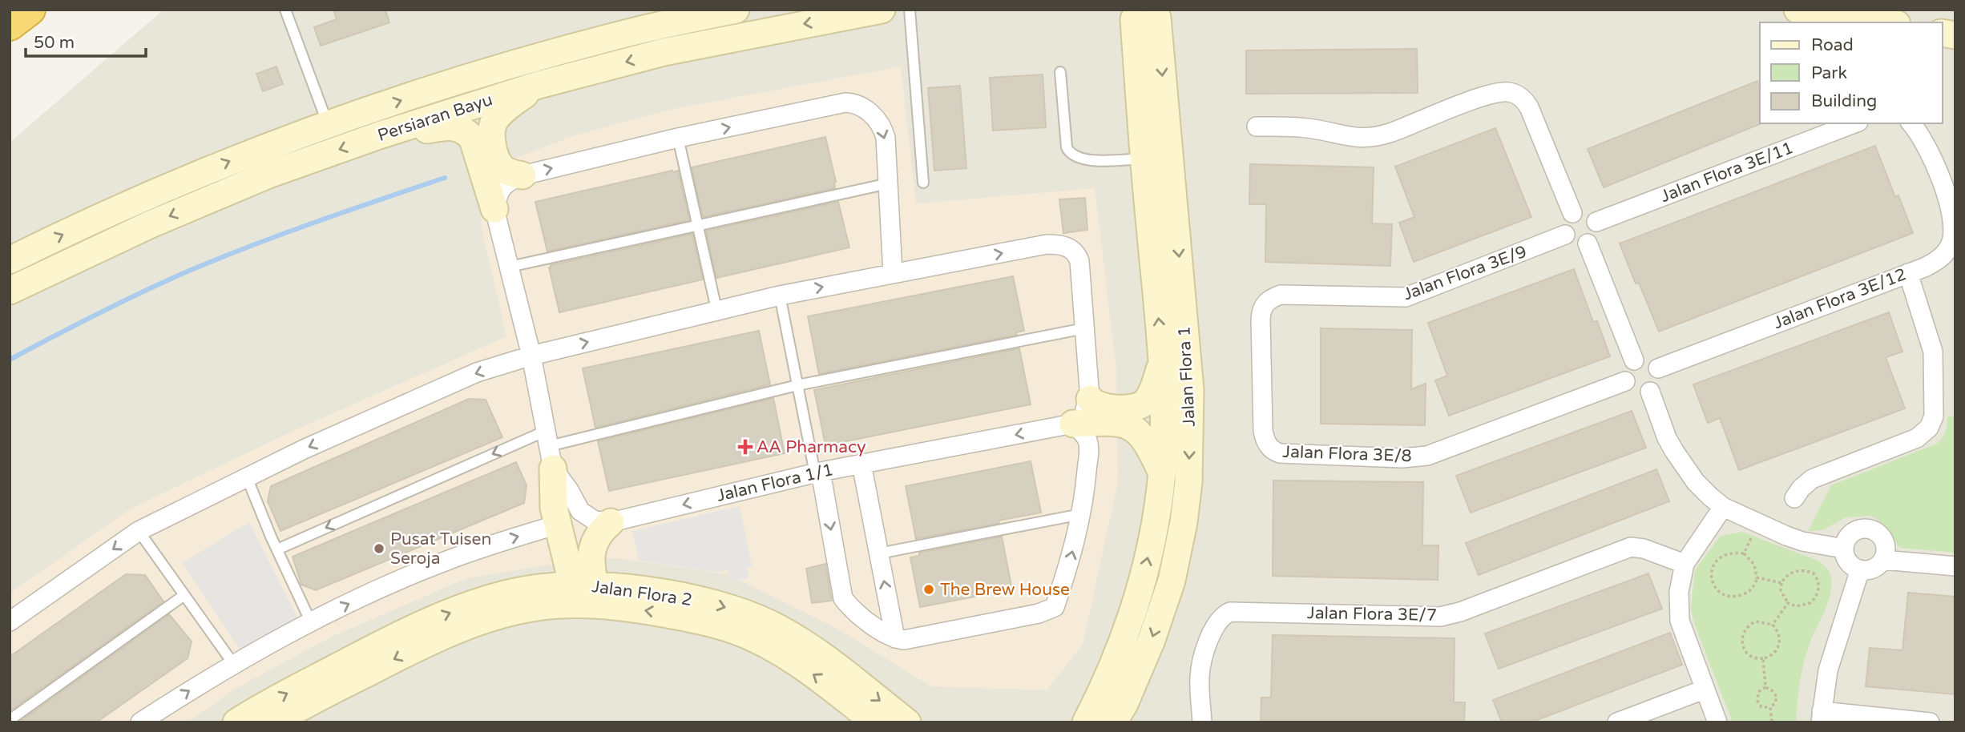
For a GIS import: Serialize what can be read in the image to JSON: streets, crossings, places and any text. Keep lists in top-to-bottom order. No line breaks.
{"streets":{"street":["Persiaran Bayu","Jalan Flora 3E/11","Jalan Flora 3E/9","Jalan Flora 3E/12","Jalan Flora 1","Jalan Flora 3E/8","Jalan Flora 1/1","Jalan Flora 2","Jalan Flora 3E/7"]},"crossings":[["Jalan Flora 3E/11","Jalan Flora 3E/9"],["Jalan Flora 3E/9","Jalan Flora 3E/8"],["Jalan Flora 3E/12","Jalan Flora 3E/8"]],"one_way":["Jalan Flora 1/1"],"places":{"health":["AA Pharmacy"],"other":["Pusat Tuisen Seroja","The Brew House"]},"legend":["Road","Park","Building"],"scale_bar":"50 m"}
